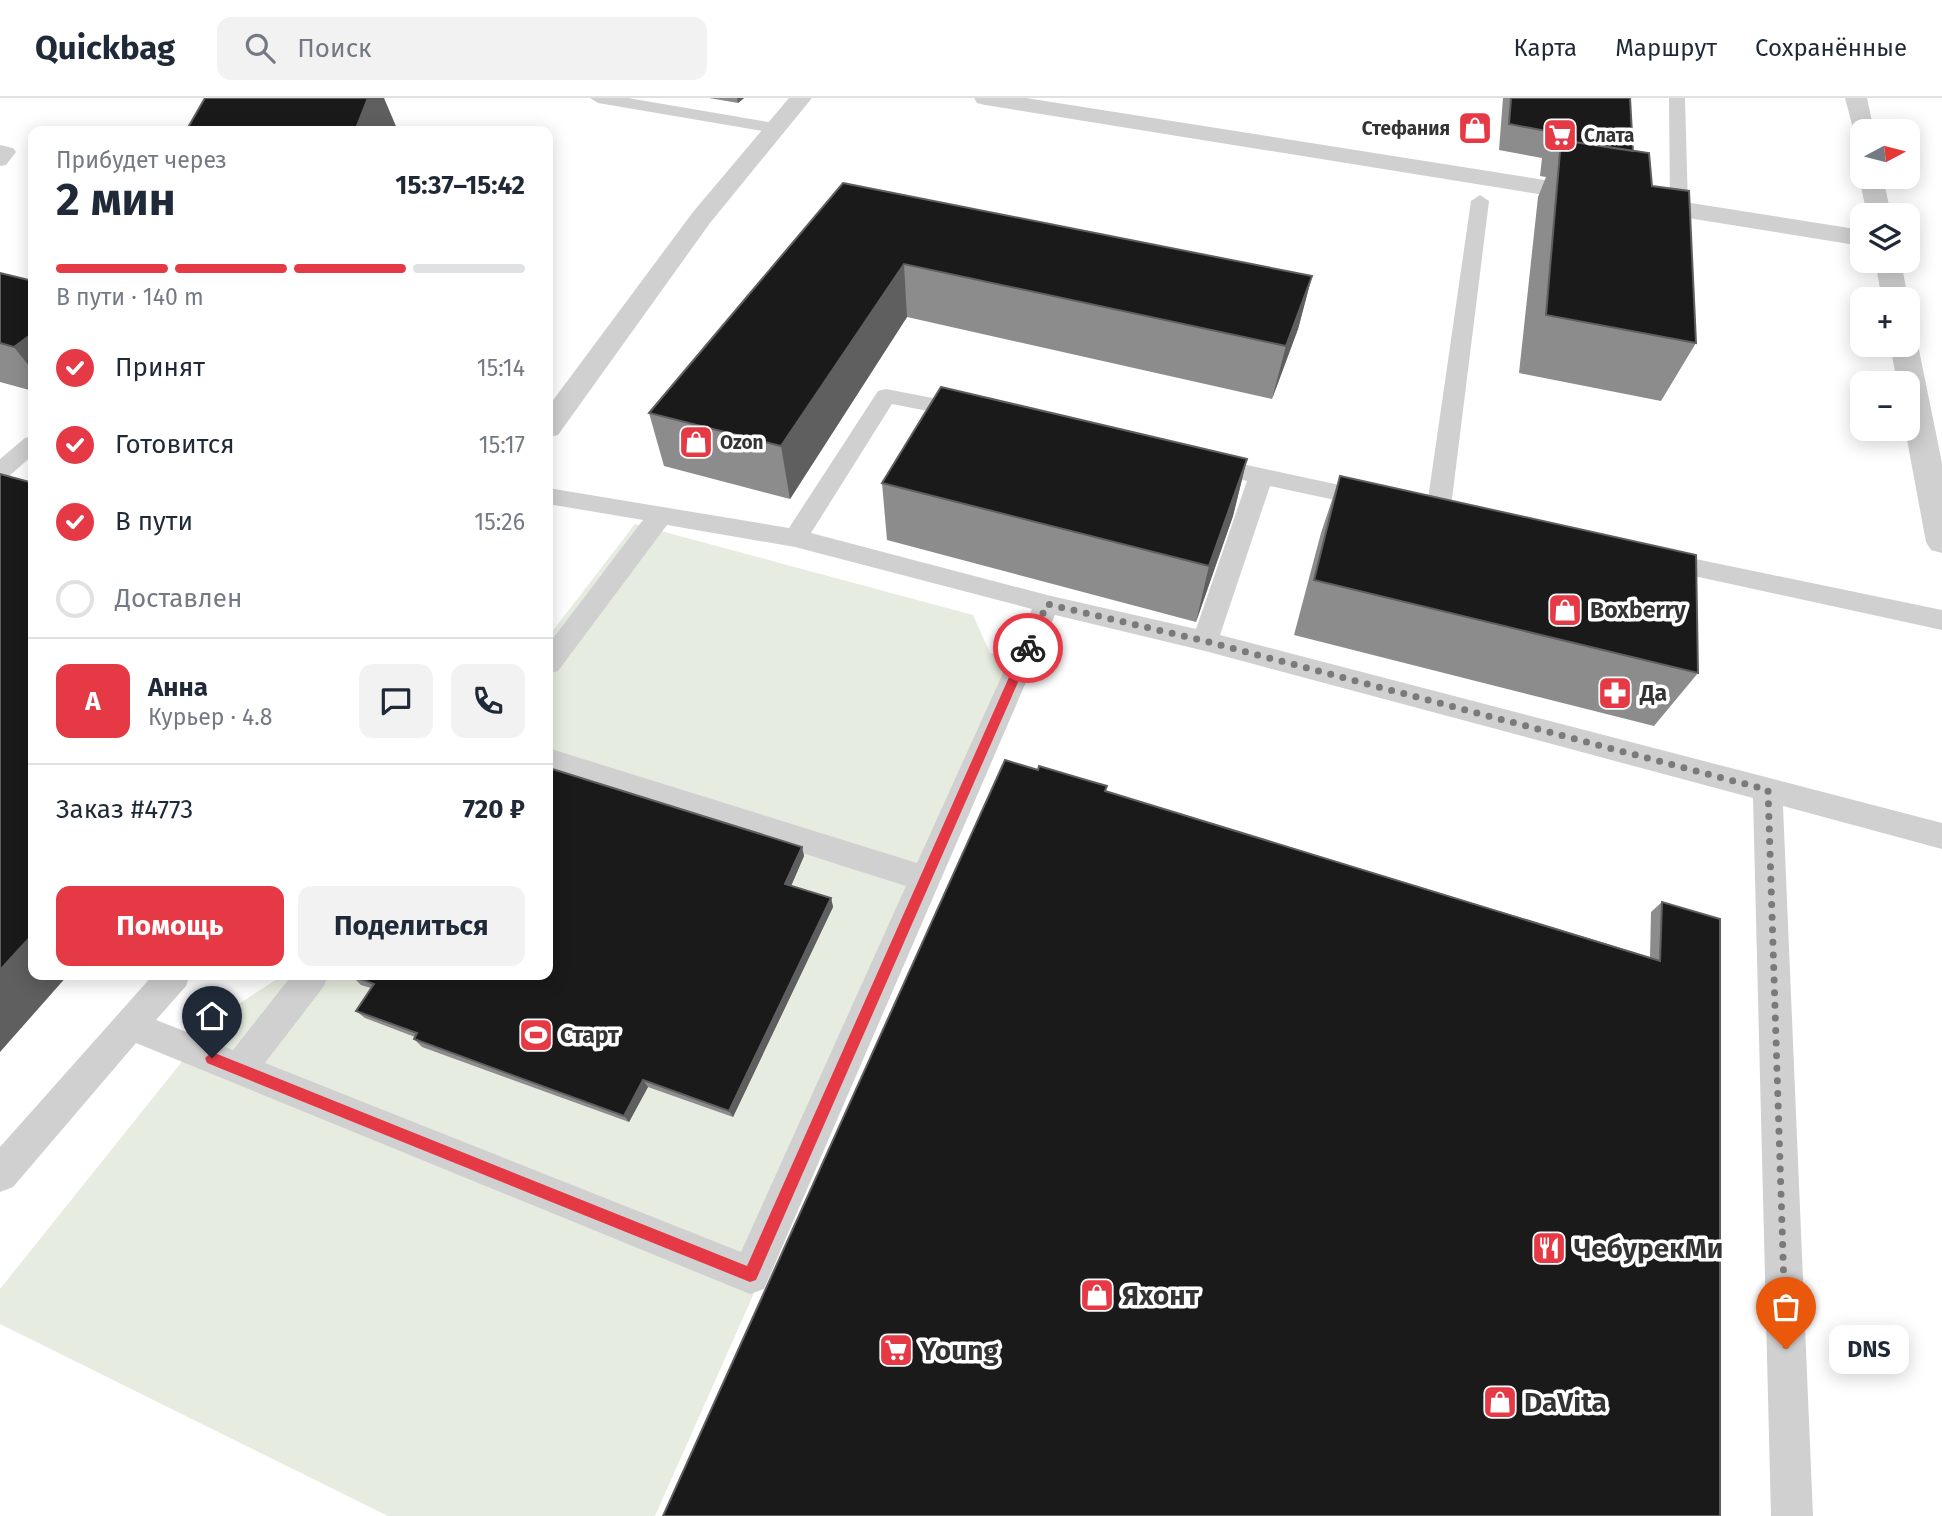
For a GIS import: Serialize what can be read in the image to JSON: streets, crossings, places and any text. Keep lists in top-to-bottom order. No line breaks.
{"places":{"shop":["Стефания","Ozon","Boxberry","Яхонт","DaVita"],"supermarket":["Слата","Young"],"pharmacy":["Да"],"sports":["Старт"],"restaurant":["ЧебурекМи"],"other":["DNS"]},"north":"right","page":{"header":"Quickbag","search":"Поиск","nav":["Карта","Маршрут","Сохранённые"],"map_buttons":["+","−"],"heading":["2 мин","Прибудет через","15:37–15:42"],"panel":["Анна","Курьер · 4.8","Заказ #4773","720 ₽"],"bar":"В пути · 140 m","list":[["Принят","15:14"],["Готовится","15:17"],["В пути","15:26"],"Доставлен"],"round":"А","buttons":["Помощь","Поделиться"],"bubble":"DNS"}}
